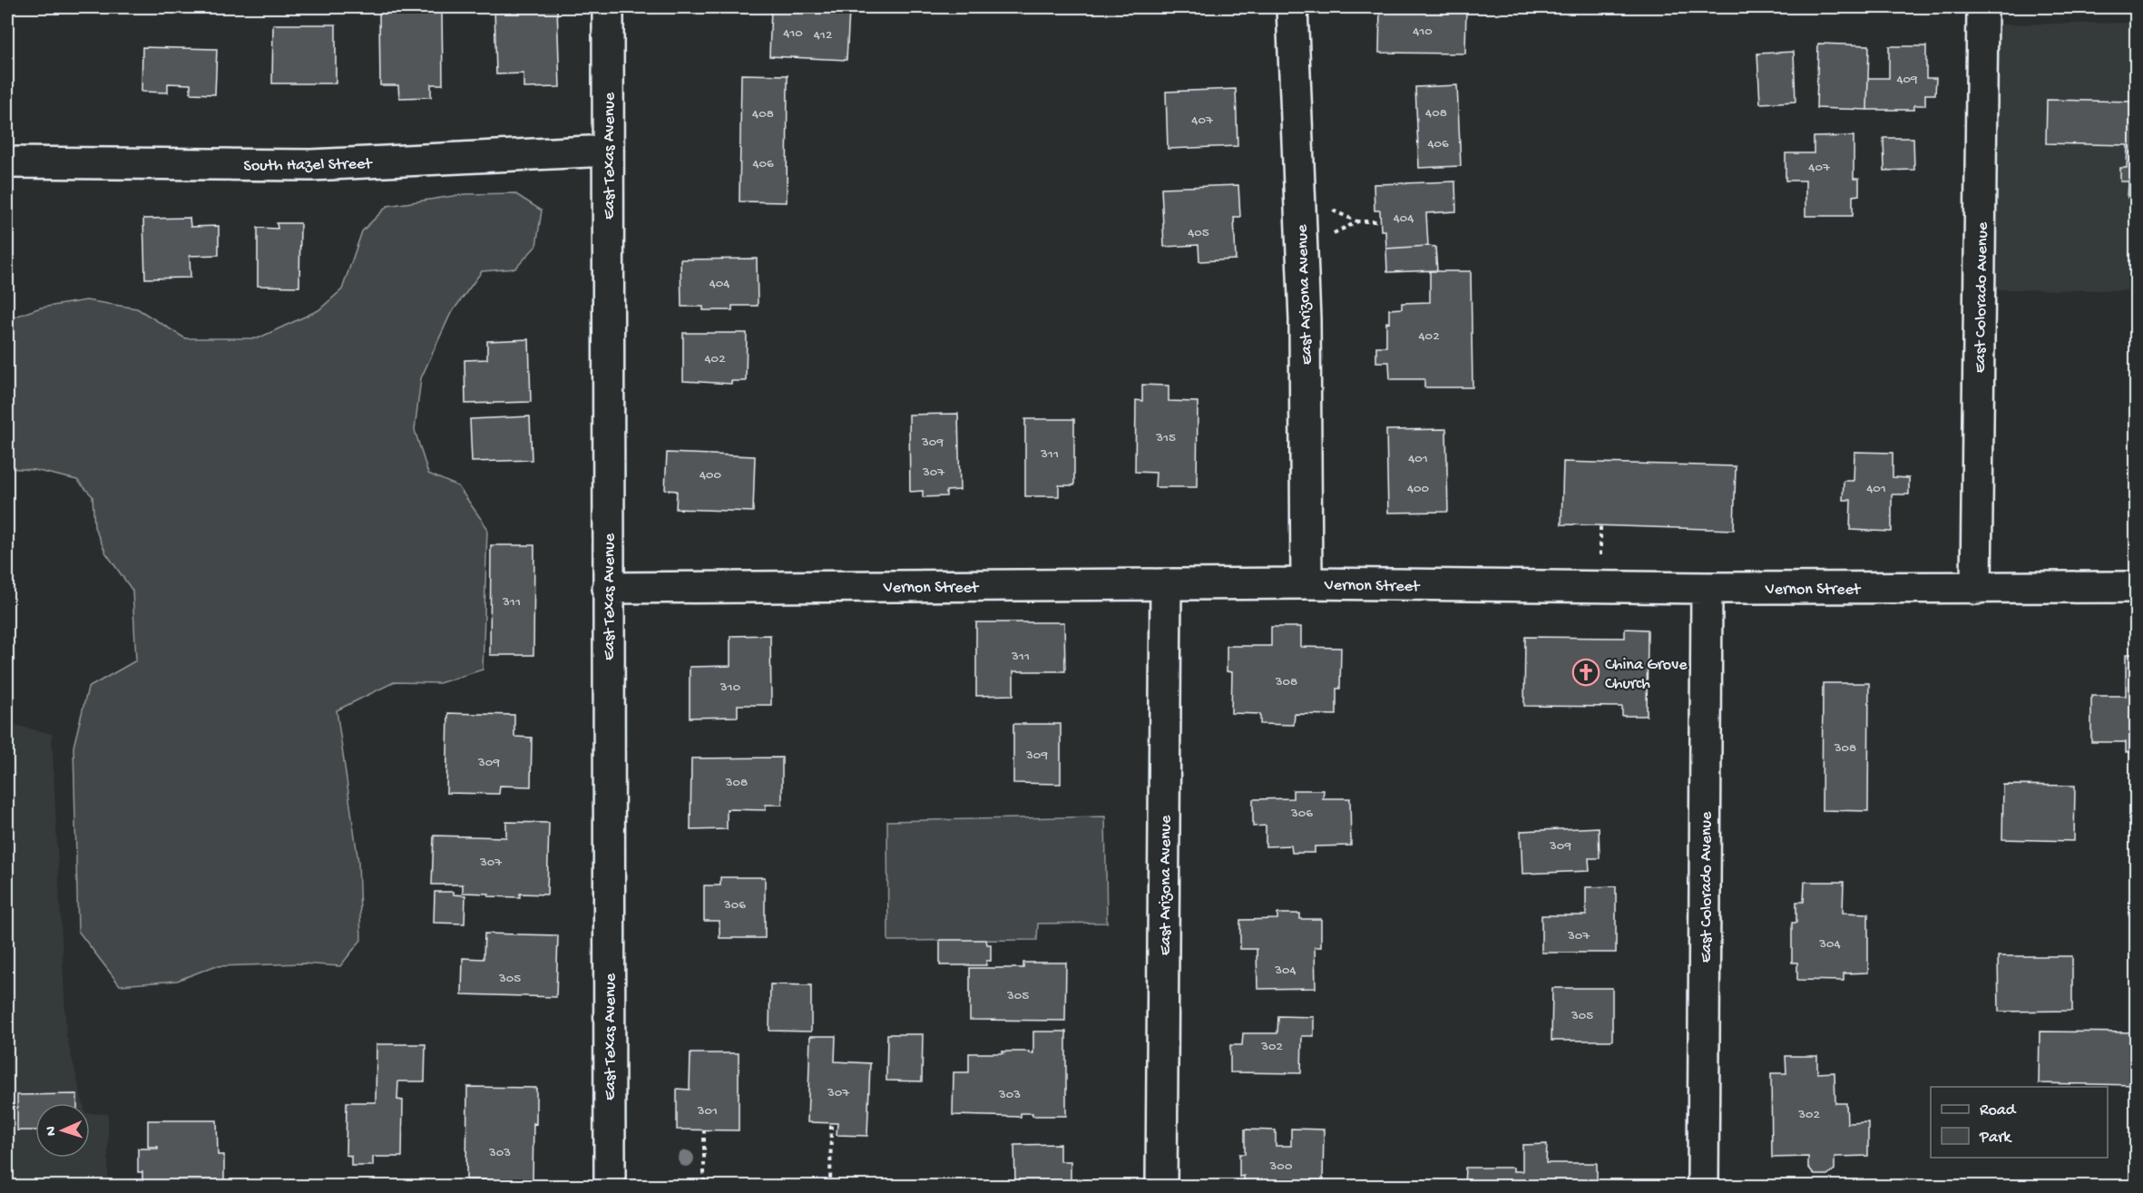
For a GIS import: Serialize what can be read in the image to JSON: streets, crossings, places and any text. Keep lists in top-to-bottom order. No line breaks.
{"streets":{"street":["East Texas Avenue","South Hazel Street","East Arizona Avenue","East Colorado Avenue","Vernon Street"]},"crossings":[["East Texas Avenue","South Hazel Street"],["East Texas Avenue","Vernon Street"],["East Arizona Avenue","Vernon Street"],["East Colorado Avenue","Vernon Street"]],"places":{"church":["China Grove Church"]},"house_numbers":["410","410","412","409","408","408","407","406","406","407","404","405","404","402","402","315","309","311","401","307","400","400","401","311","311","308","310","308","309","309","308","306","309","307","306","307","304","304","305","305","305","302","307","303","301","302","303","300"],"legend":["Road","Park"],"north":"left"}
